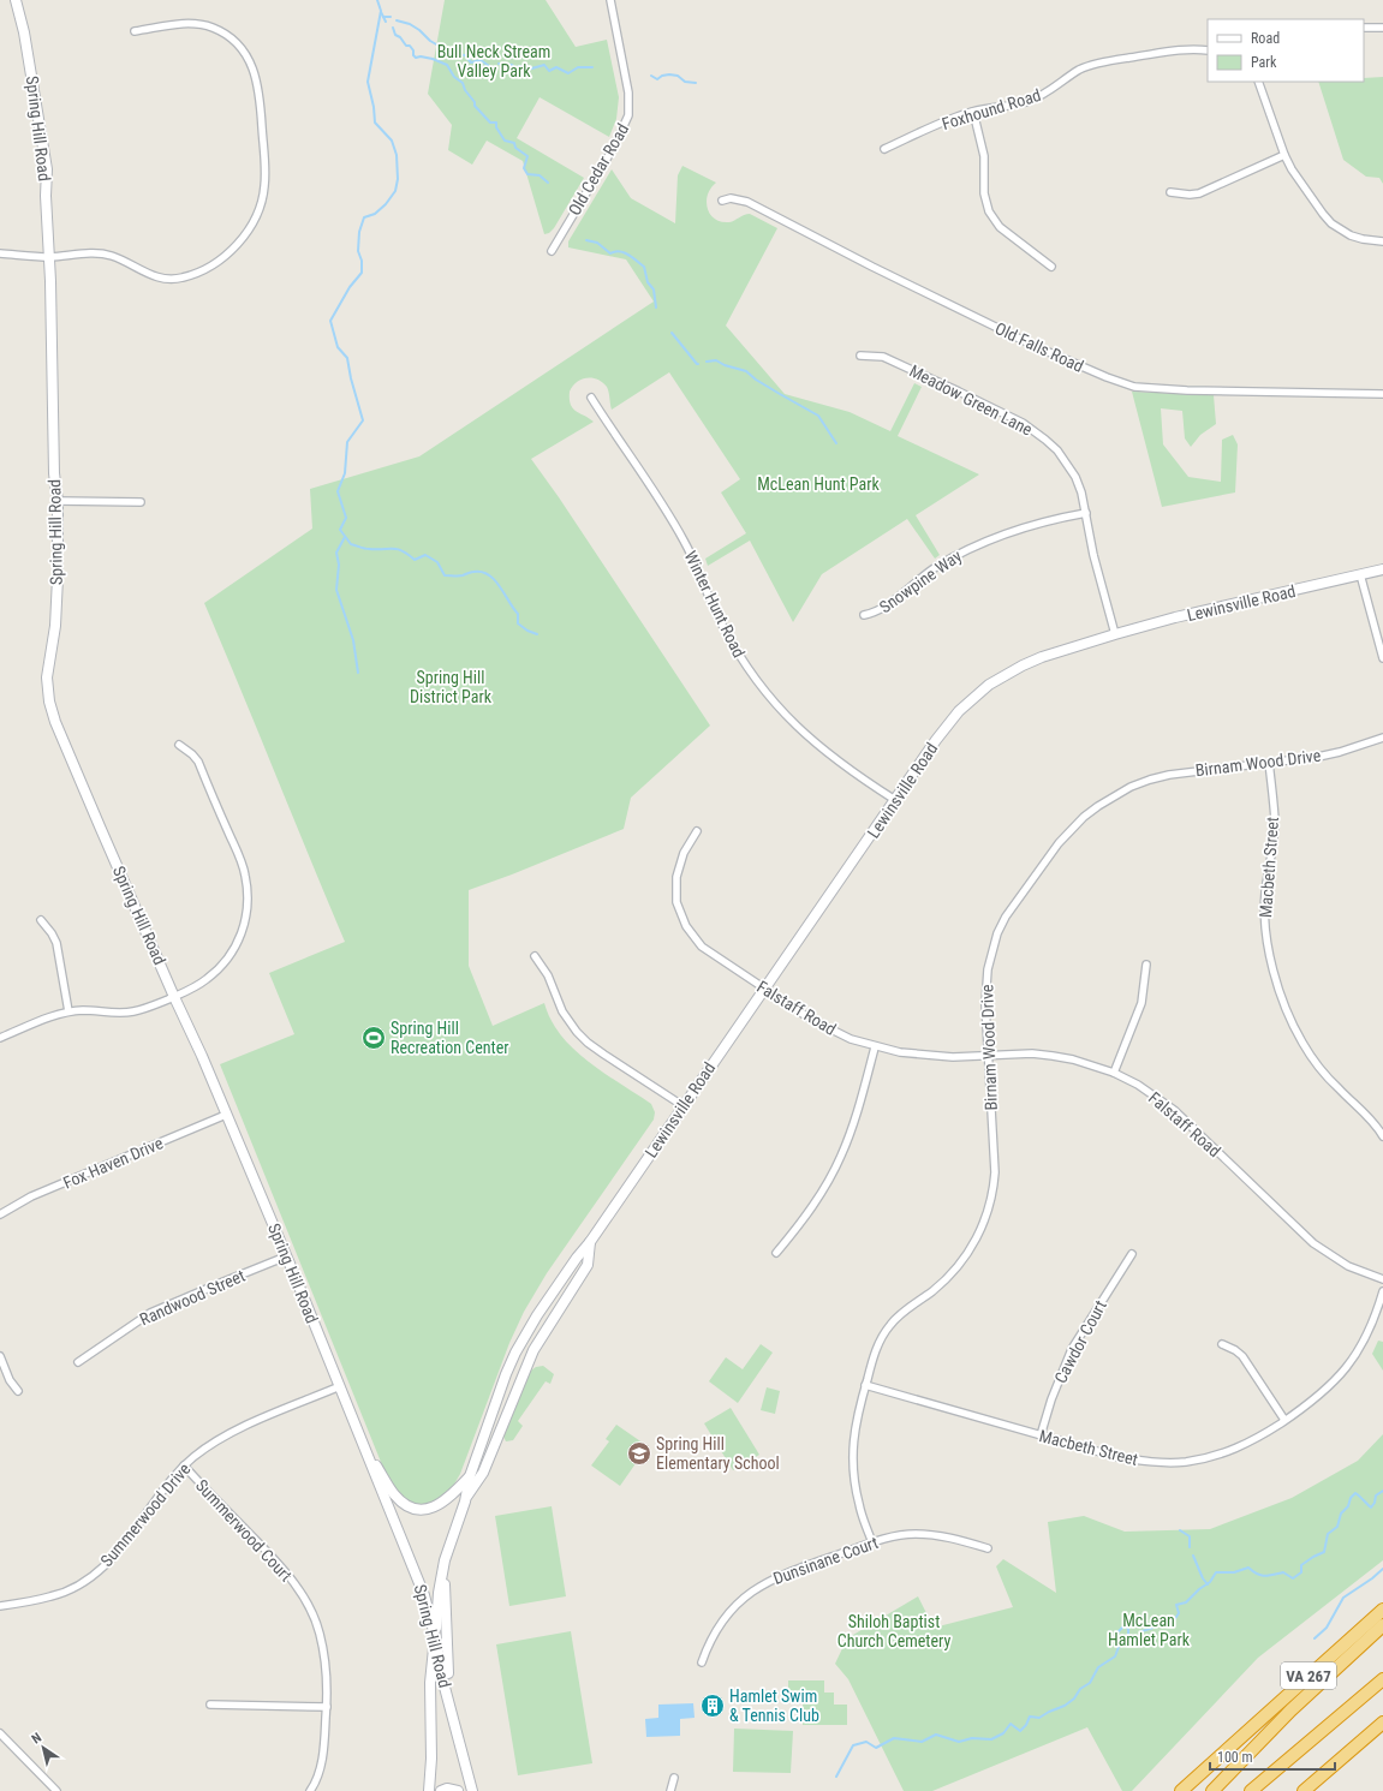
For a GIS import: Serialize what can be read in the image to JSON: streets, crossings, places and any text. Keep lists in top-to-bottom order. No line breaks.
{"streets":{"highway":["VA 267"],"main road":["Spring Hill Road","Lewinsville Road"],"street":["Foxhound Road","Old Cedar Road","Old Falls Road","Meadow Green Lane","Snowpine Way","Winter Hunt Road","Birnam Wood Drive","Macbeth Street","Falstaff Road","Fox Haven Drive","Randwood Street","Cawdor Court","Summerwood Drive","Summerwood Court","Dunsinane Court"]},"crossings":[["Spring Hill Road","Lewinsville Road"],["Spring Hill Road","Fox Haven Drive"],["Spring Hill Road","Randwood Street"],["Spring Hill Road","Summerwood Drive"],["Meadow Green Lane","Snowpine Way"],["Meadow Green Lane","Lewinsville Road"],["Lewinsville Road","Winter Hunt Road"],["Lewinsville Road","Falstaff Road"],["Birnam Wood Drive","Macbeth Street"],["Birnam Wood Drive","Falstaff Road"],["Birnam Wood Drive","Dunsinane Court"],["Macbeth Street","Cawdor Court"],["Summerwood Drive","Summerwood Court"]],"parks":["Bull Neck Stream Valley Park","McLean Hunt Park","Spring Hill District Park","McLean Hamlet Park","Shiloh Baptist Church Cemetery"],"places":{"sports":["Spring Hill Recreation Center"],"school or university":["Spring Hill Elementary School"],"building":["Hamlet Swim & Tennis Club"]},"legend":["Road","Park"],"scale_bar":"100 m","north":"top left"}
